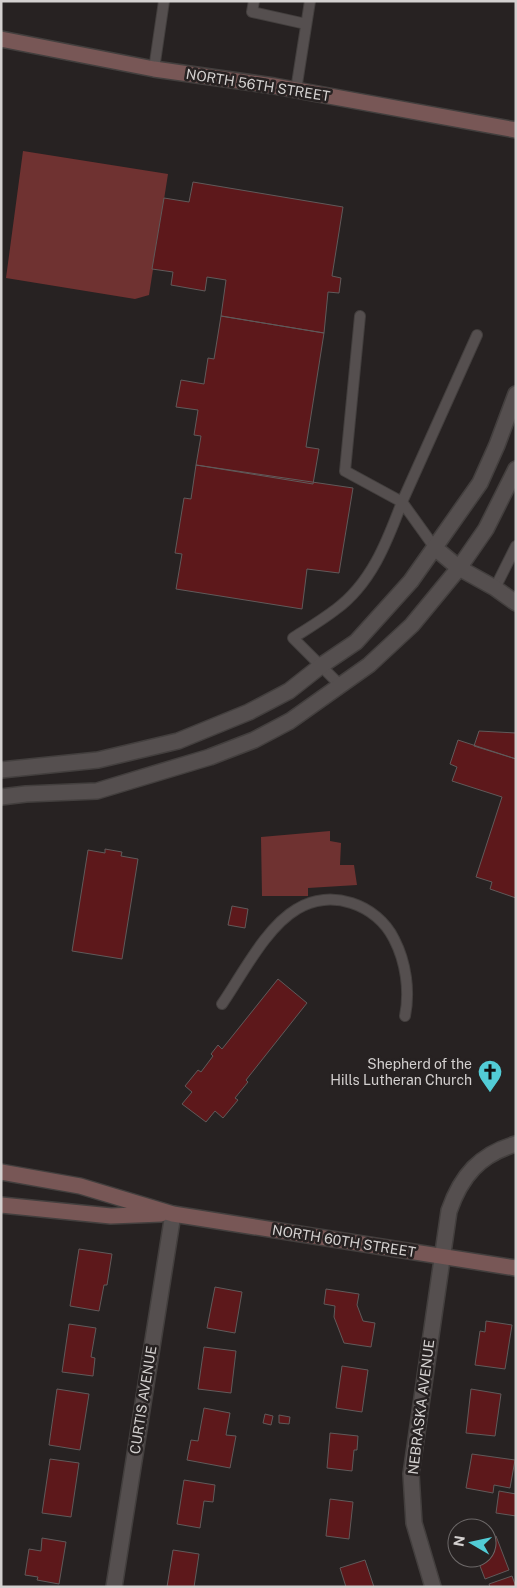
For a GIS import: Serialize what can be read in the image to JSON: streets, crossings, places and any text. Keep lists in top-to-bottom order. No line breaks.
{"streets":{"main road":["NORTH 56TH STREET","NORTH 60TH STREET"],"street":["CURTIS AVENUE","NEBRASKA AVENUE"]},"crossings":[["NORTH 60TH STREET","CURTIS AVENUE"],["NORTH 60TH STREET","NEBRASKA AVENUE"]],"places":{"church":["Shepherd of the Hills Lutheran Church"]},"north":"left"}
